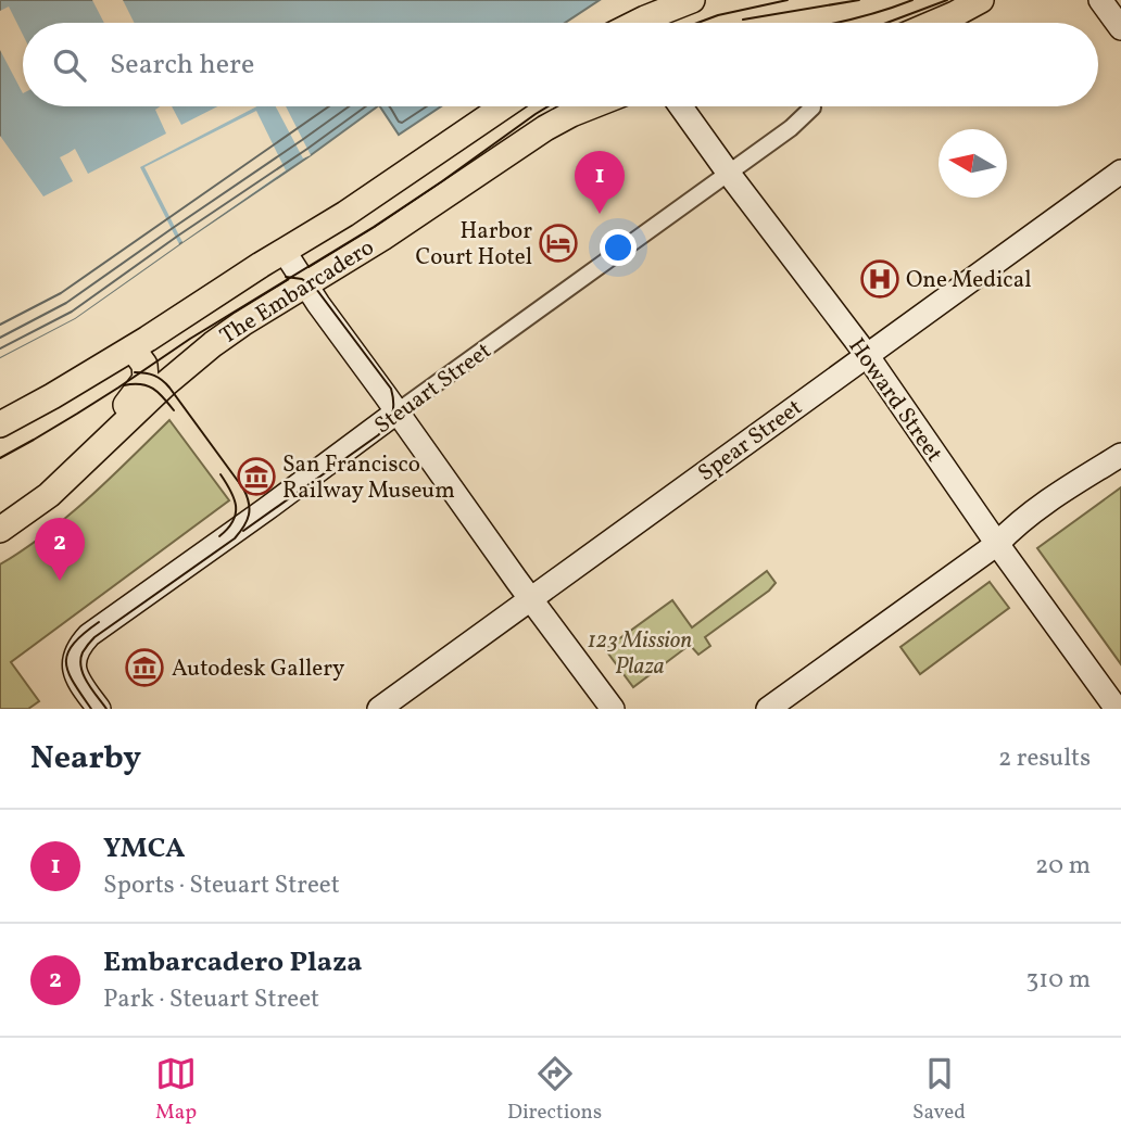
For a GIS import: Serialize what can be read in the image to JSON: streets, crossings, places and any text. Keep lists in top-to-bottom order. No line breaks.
{"streets":{"main road":["The Embarcadero"],"street":["Steuart Street","Howard Street","Spear Street"]},"crossings":[["Steuart Street","Howard Street"],["Howard Street","Spear Street"]],"parks":["123 Mission Plaza"],"places":{"hotel":["Harbor Court Hotel"],"hospital":["One Medical"],"museum":["San Francisco Railway Museum","Autodesk Gallery"]},"north":"left","page":{"search":"Search here","pins":["1","2"],"heading":["Nearby","2 results"],"list":[{"mark":"1","name":"YMCA","note":"Sports · Steuart Street","value":"20 m"},{"mark":"2","name":"Embarcadero Plaza","note":"Park · Steuart Street","value":"310 m"}],"nav":["Map","Directions","Saved"]}}
